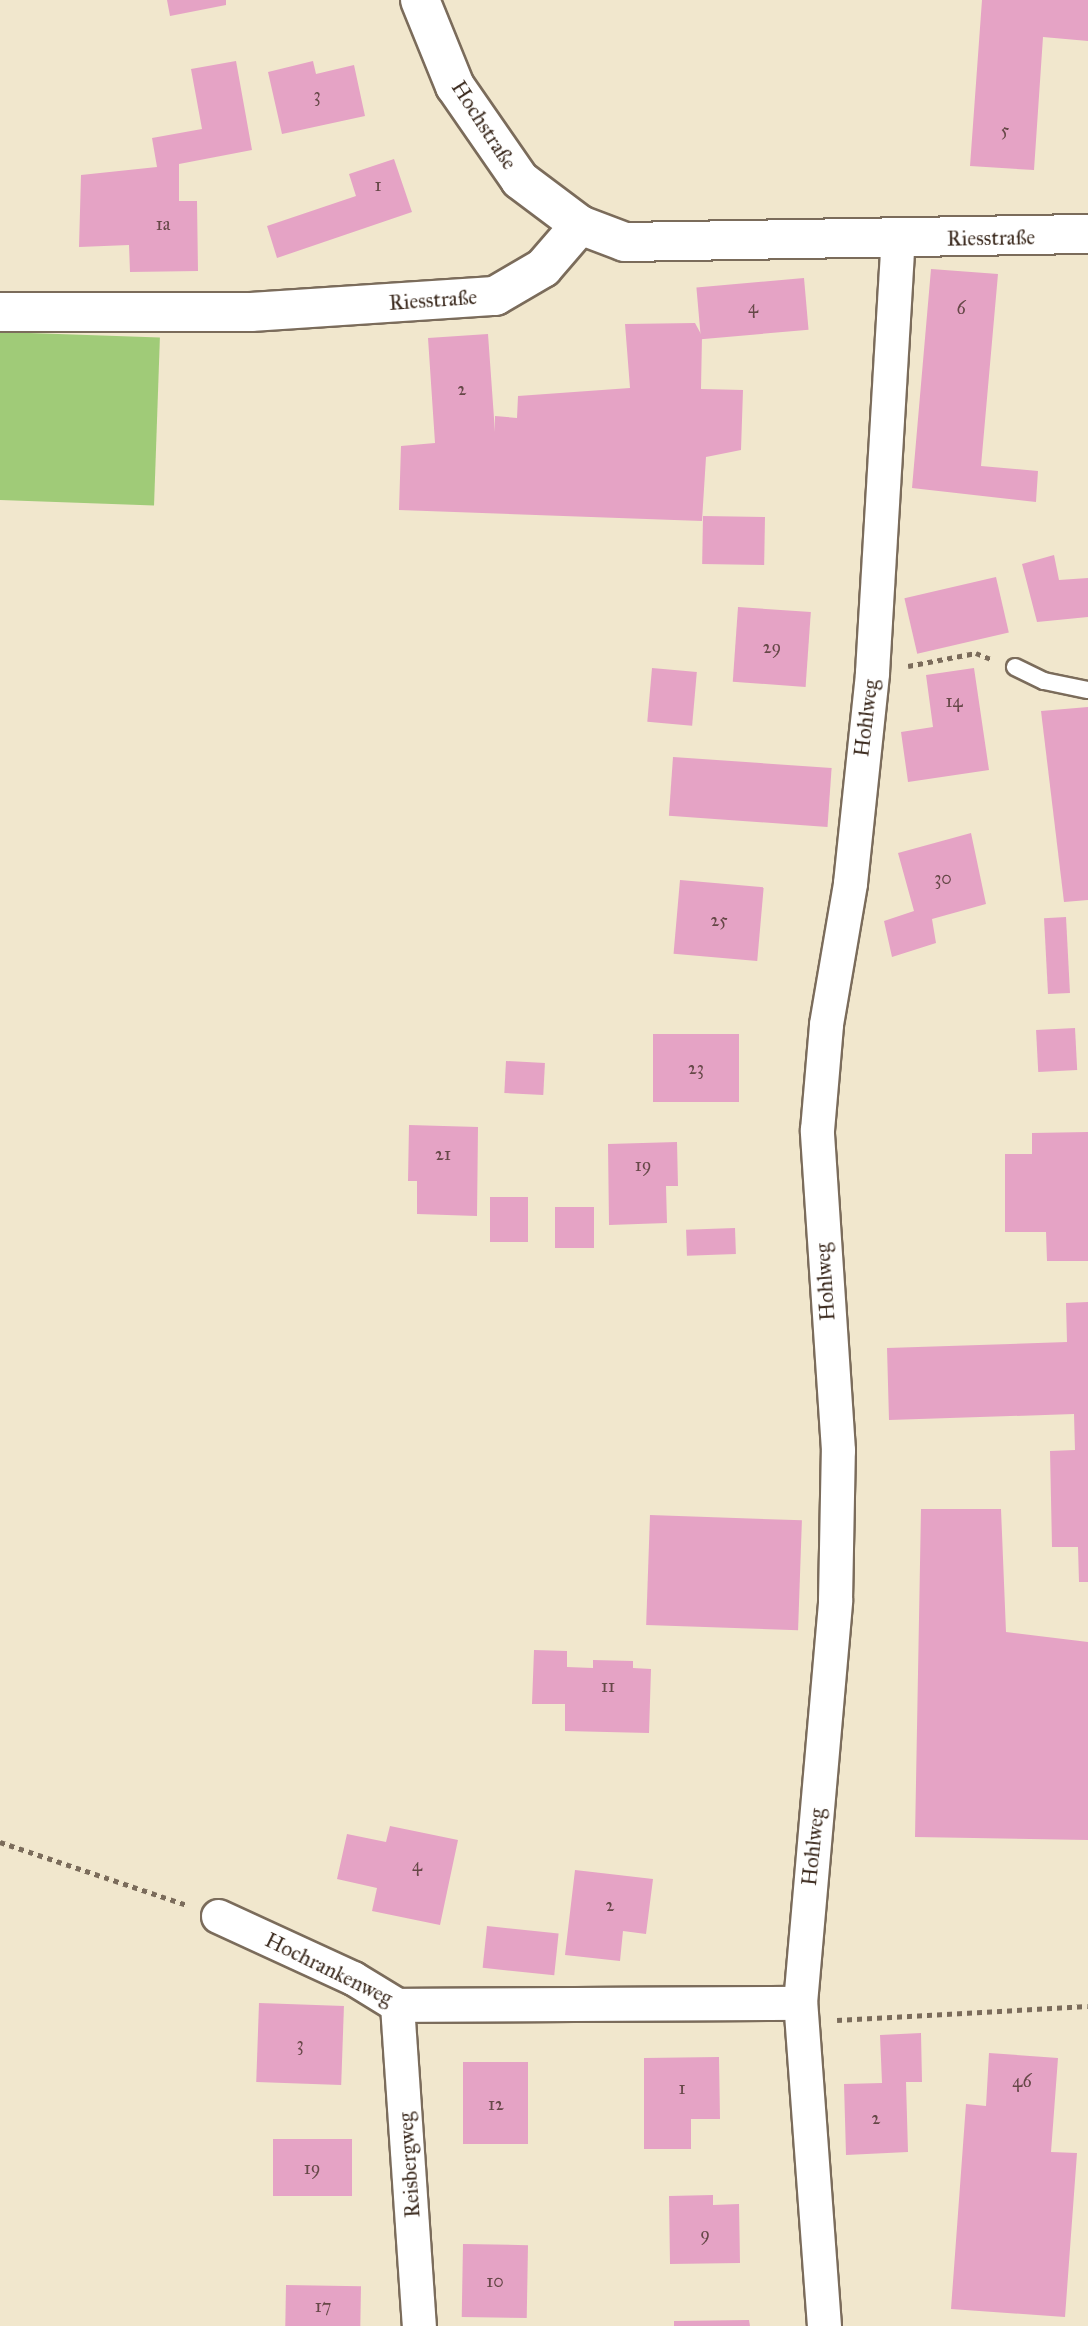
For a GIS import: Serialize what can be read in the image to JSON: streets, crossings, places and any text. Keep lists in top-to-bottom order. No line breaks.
{"streets":{"street":["Hochstraße","Riesstraße","Hohlweg","Hochrankenweg","Reisbergweg"]},"crossings":[["Hochstraße","Riesstraße"],["Riesstraße","Hohlweg"],["Hohlweg","Hochrankenweg"],["Hochrankenweg","Reisbergweg"]],"house_numbers":["3","5","1","1a","4","6","2","29","14","30","25","23","21","19","11","4","2","3","46","1","12","2","19","9","10","17"]}
